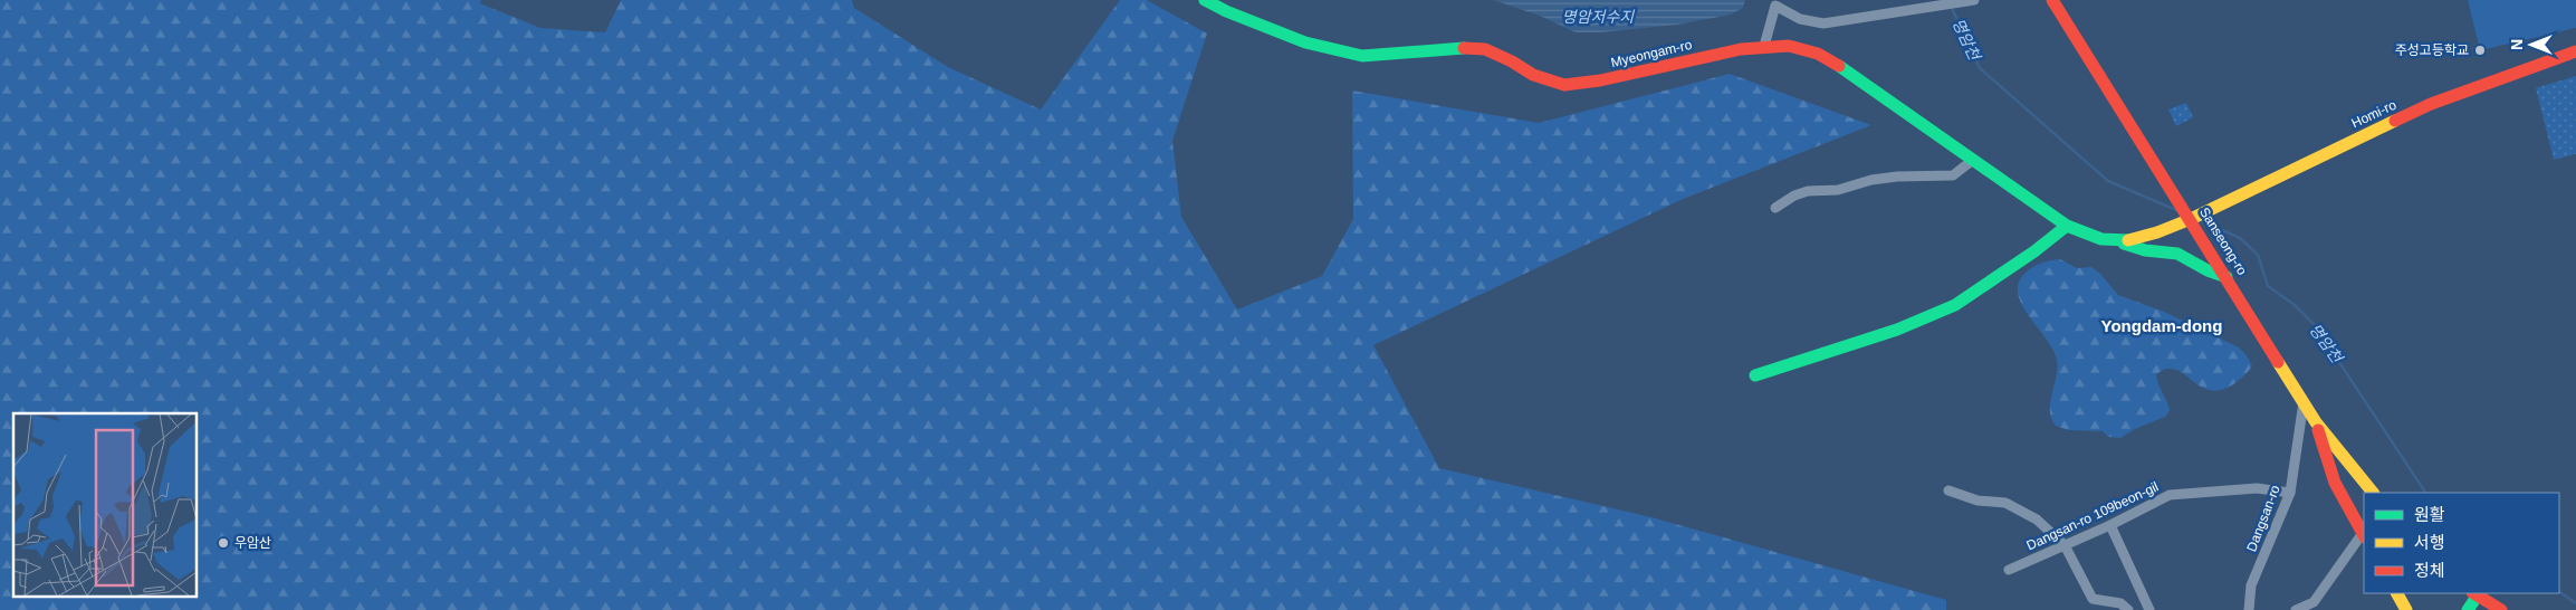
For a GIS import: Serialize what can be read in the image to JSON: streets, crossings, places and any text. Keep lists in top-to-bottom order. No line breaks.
{"streets":{"street":["Myeongam-ro","Homi-ro","Sanseong-ro","Dangsan-ro 109beon-gil","Dangsan-ro"]},"crossings":[["Myeongam-ro","Homi-ro"],["Myeongam-ro","Sanseong-ro"],["Homi-ro","Sanseong-ro"],["Sanseong-ro","Dangsan-ro"],["Dangsan-ro 109beon-gil","Dangsan-ro"]],"districts":["Yongdam-dong"],"water":["명암저수지","명암천"],"places":["주성고등학교","우암산"],"legend":["원활","서행","정체"],"north":"left"}
